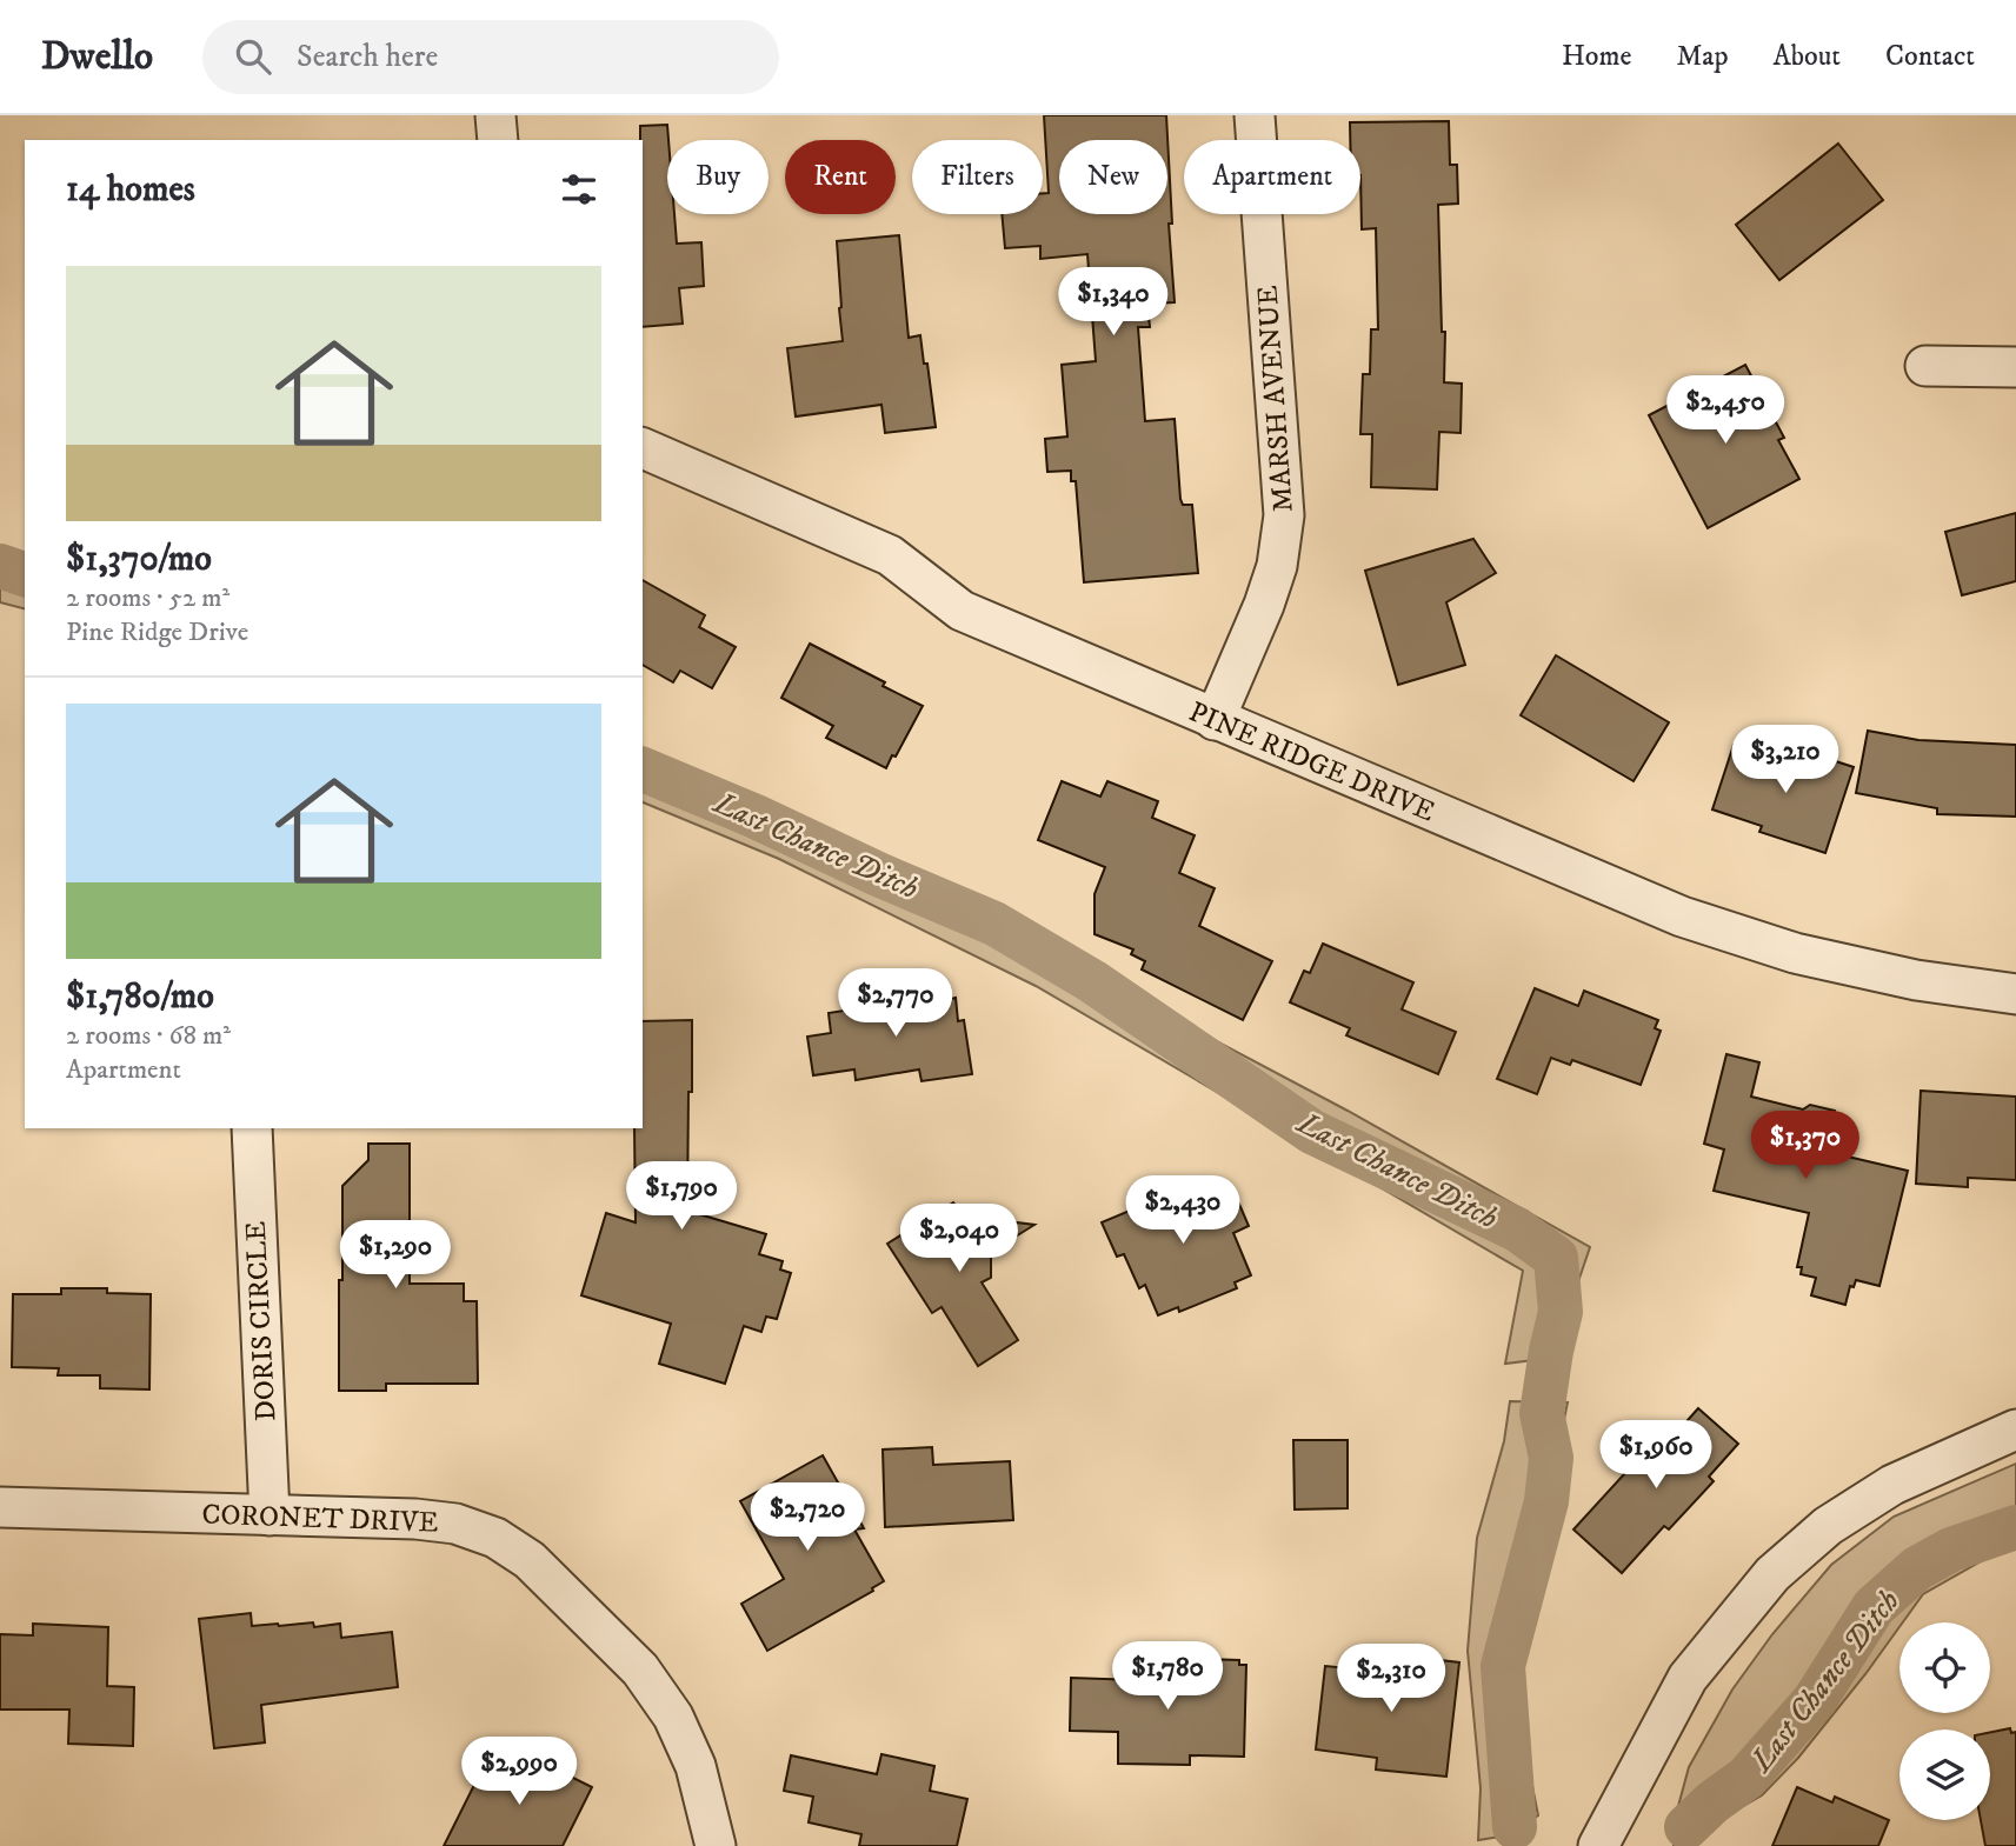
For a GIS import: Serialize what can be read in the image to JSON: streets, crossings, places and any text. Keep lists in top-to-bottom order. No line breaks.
{"streets":{"street":["MARSH AVENUE","PINE RIDGE DRIVE","DORIS CIRCLE","CORONET DRIVE"]},"crossings":[["MARSH AVENUE","PINE RIDGE DRIVE"],["DORIS CIRCLE","CORONET DRIVE"]],"water":["Last Chance Ditch"],"page":{"header":"Dwello","search":"Search here","nav":["Home","Map","About","Contact"],"chip":["Buy","Rent","Filters","New","Apartment"],"heading":"14 homes","list":[{"name":"$1,370/mo","note":"2 rooms · 52 m² · Pine Ridge Drive"},{"name":"$1,780/mo","note":"2 rooms · 68 m² · Apartment"}],"price":["$1,340","$2,450","$3,210","$2,770","$1,370","$1,790","$2,430","$2,040","$1,290","$1,960","$2,720","$1,780","$2,310","$2,990"]}}
